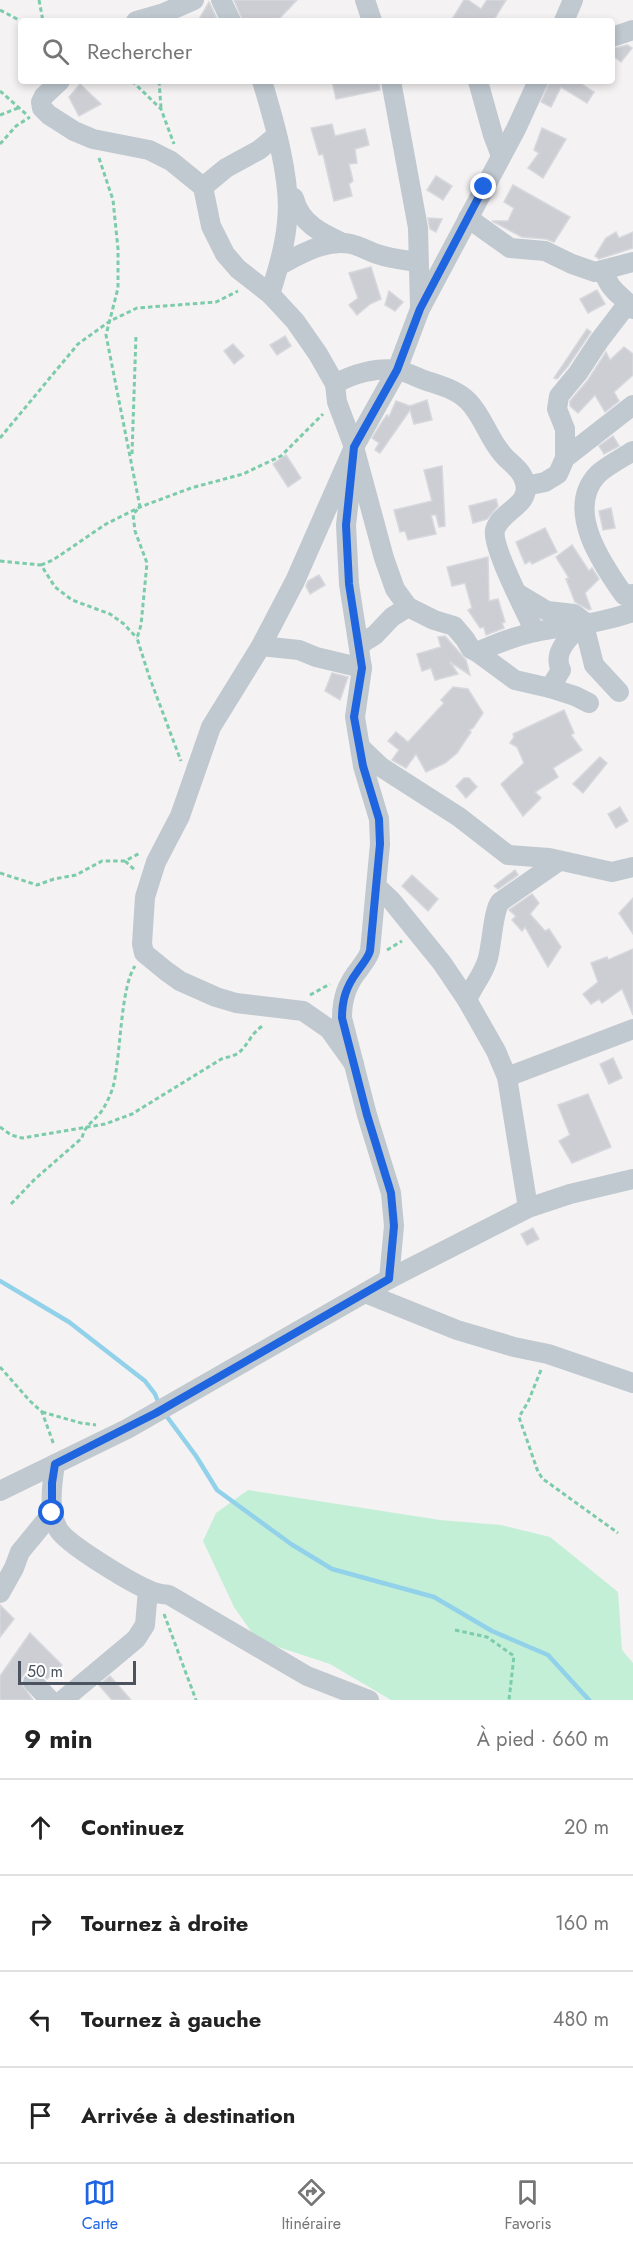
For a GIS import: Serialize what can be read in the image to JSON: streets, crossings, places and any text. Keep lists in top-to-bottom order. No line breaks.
{"scale_bar":"50 m","page":{"search":"Rechercher","scale":"50 m","heading":["9 min","À pied · 660 m"],"list":[["Continuez","20 m"],["Tournez à droite","160 m"],["Tournez à gauche","480 m"],"Arrivée à destination"],"nav":["Carte","Itinéraire","Favoris"]}}
